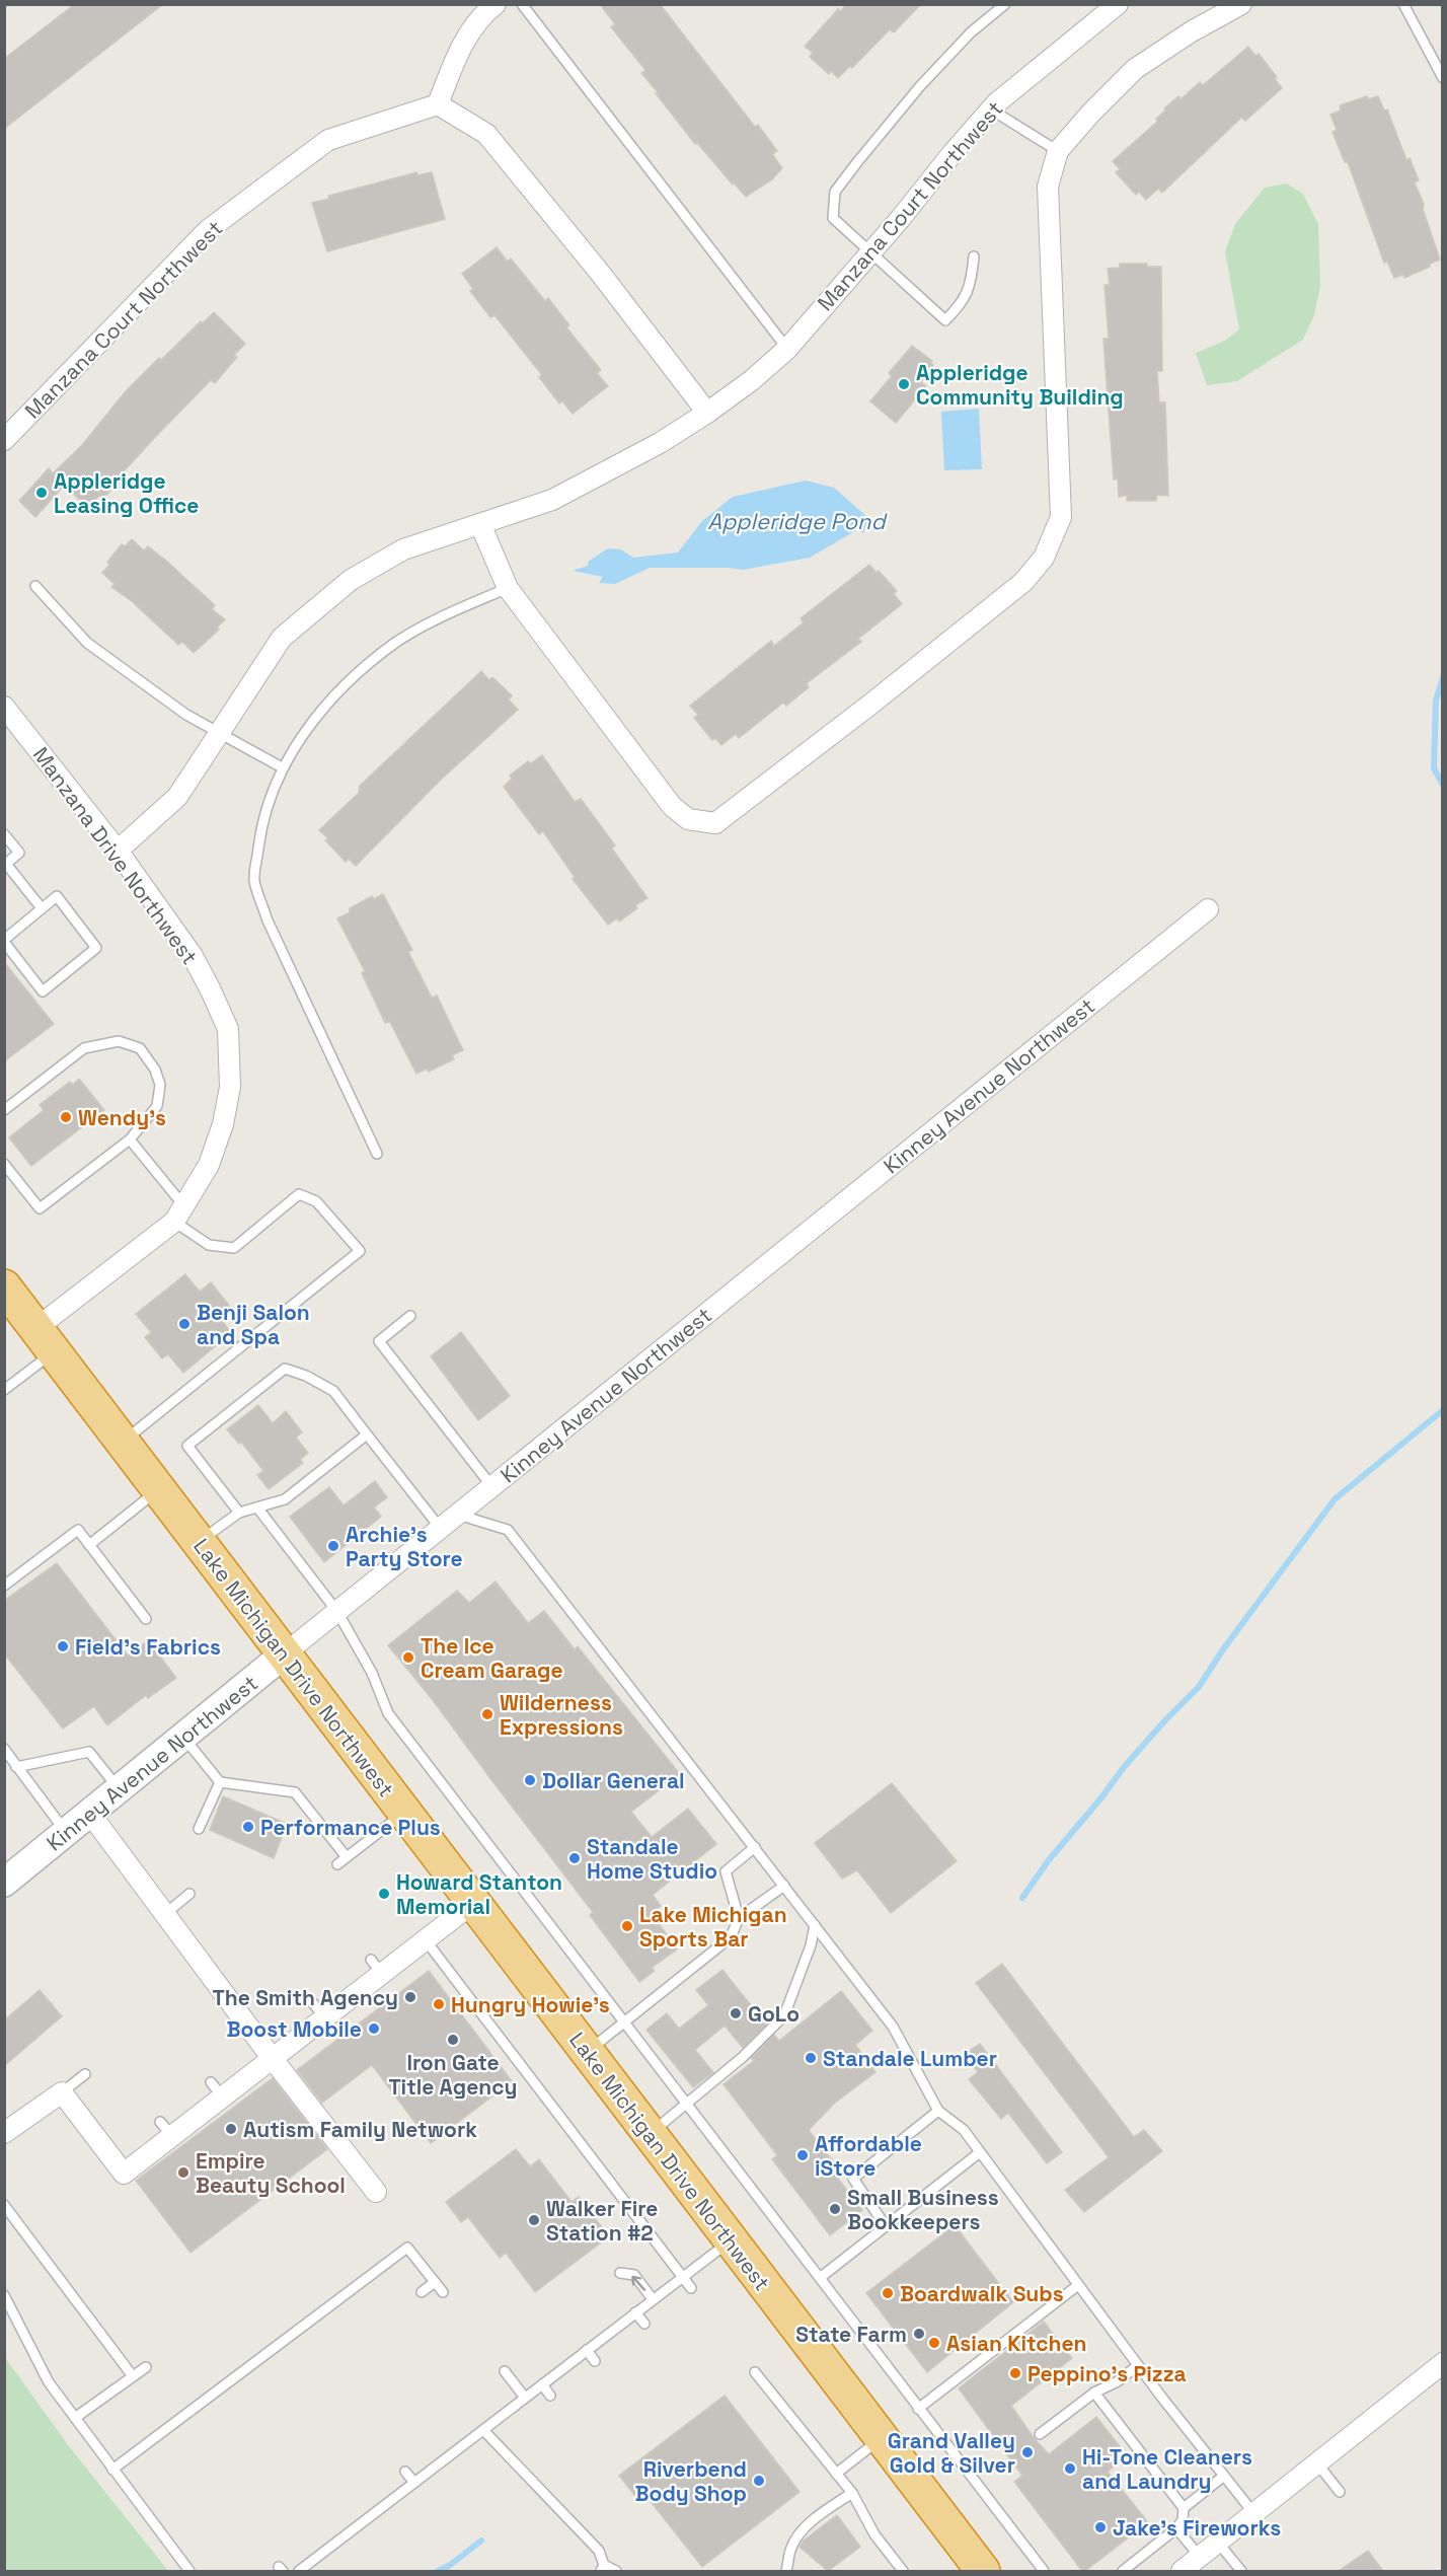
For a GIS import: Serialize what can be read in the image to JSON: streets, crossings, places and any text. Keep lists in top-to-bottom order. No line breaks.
{"streets":{"highway":["Lake Michigan Drive Northwest"],"street":["Manzana Court Northwest","Manzana Drive Northwest","Kinney Avenue Northwest"]},"crossings":[["Manzana Court Northwest","Manzana Drive Northwest"],["Manzana Drive Northwest","Lake Michigan Drive Northwest"],["Kinney Avenue Northwest","Lake Michigan Drive Northwest"]],"water":["Appleridge Pond"],"places":["Appleridge Community Building","Appleridge Leasing Office","Wendy's","Benji Salon and Spa","Archie's Party Store","Field's Fabrics","The Ice Cream Garage","Wilderness Expressions","Dollar General","Performance Plus","Standale Home Studio","Howard Stanton Memorial","Lake Michigan Sports Bar","The Smith Agency","Hungry Howie's","GoLo","Boost Mobile","Iron Gate Title Agency","Standale Lumber","Autism Family Network","Affordable iStore","Empire Beauty School","Small Business Bookkeepers","Walker Fire Station #2","Boardwalk Subs","State Farm","Asian Kitchen","Peppino's Pizza","Grand Valley Gold & Silver","Hi-Tone Cleaners and Laundry","Riverbend Body Shop","Jake's Fireworks"]}
